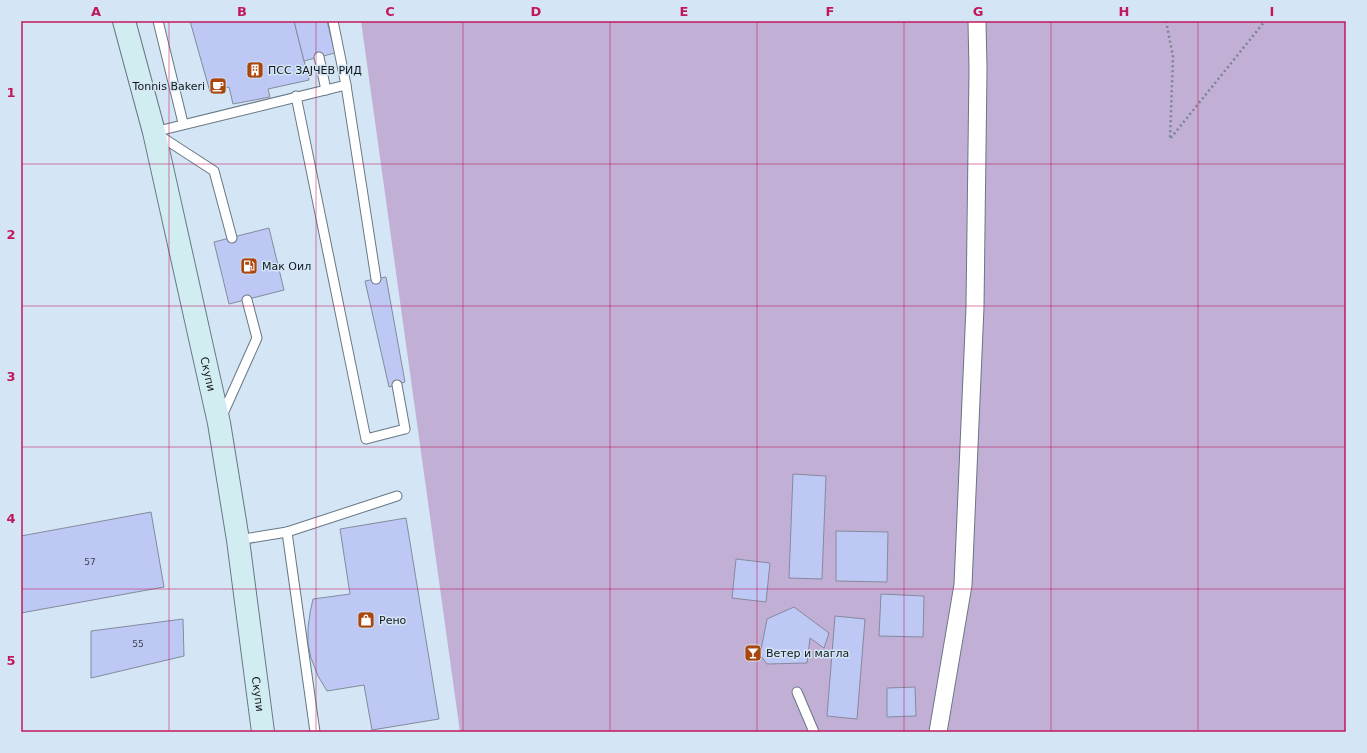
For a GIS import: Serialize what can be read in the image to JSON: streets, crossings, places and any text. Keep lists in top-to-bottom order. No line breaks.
{"streets":{"street":["Скупи"]},"places":{"building":["ПСС ЗАЈЧЕВ РИД"],"cafe":["Tonnis Bakeri"],"fuel station":["Мак Оил"],"shop":["Рено"],"bar":["Ветер и магла"]},"house_numbers":["57","55"],"grid":{"columns":["A","B","C","D","E","F","G","H","I"],"rows":["1","2","3","4","5"]}}
